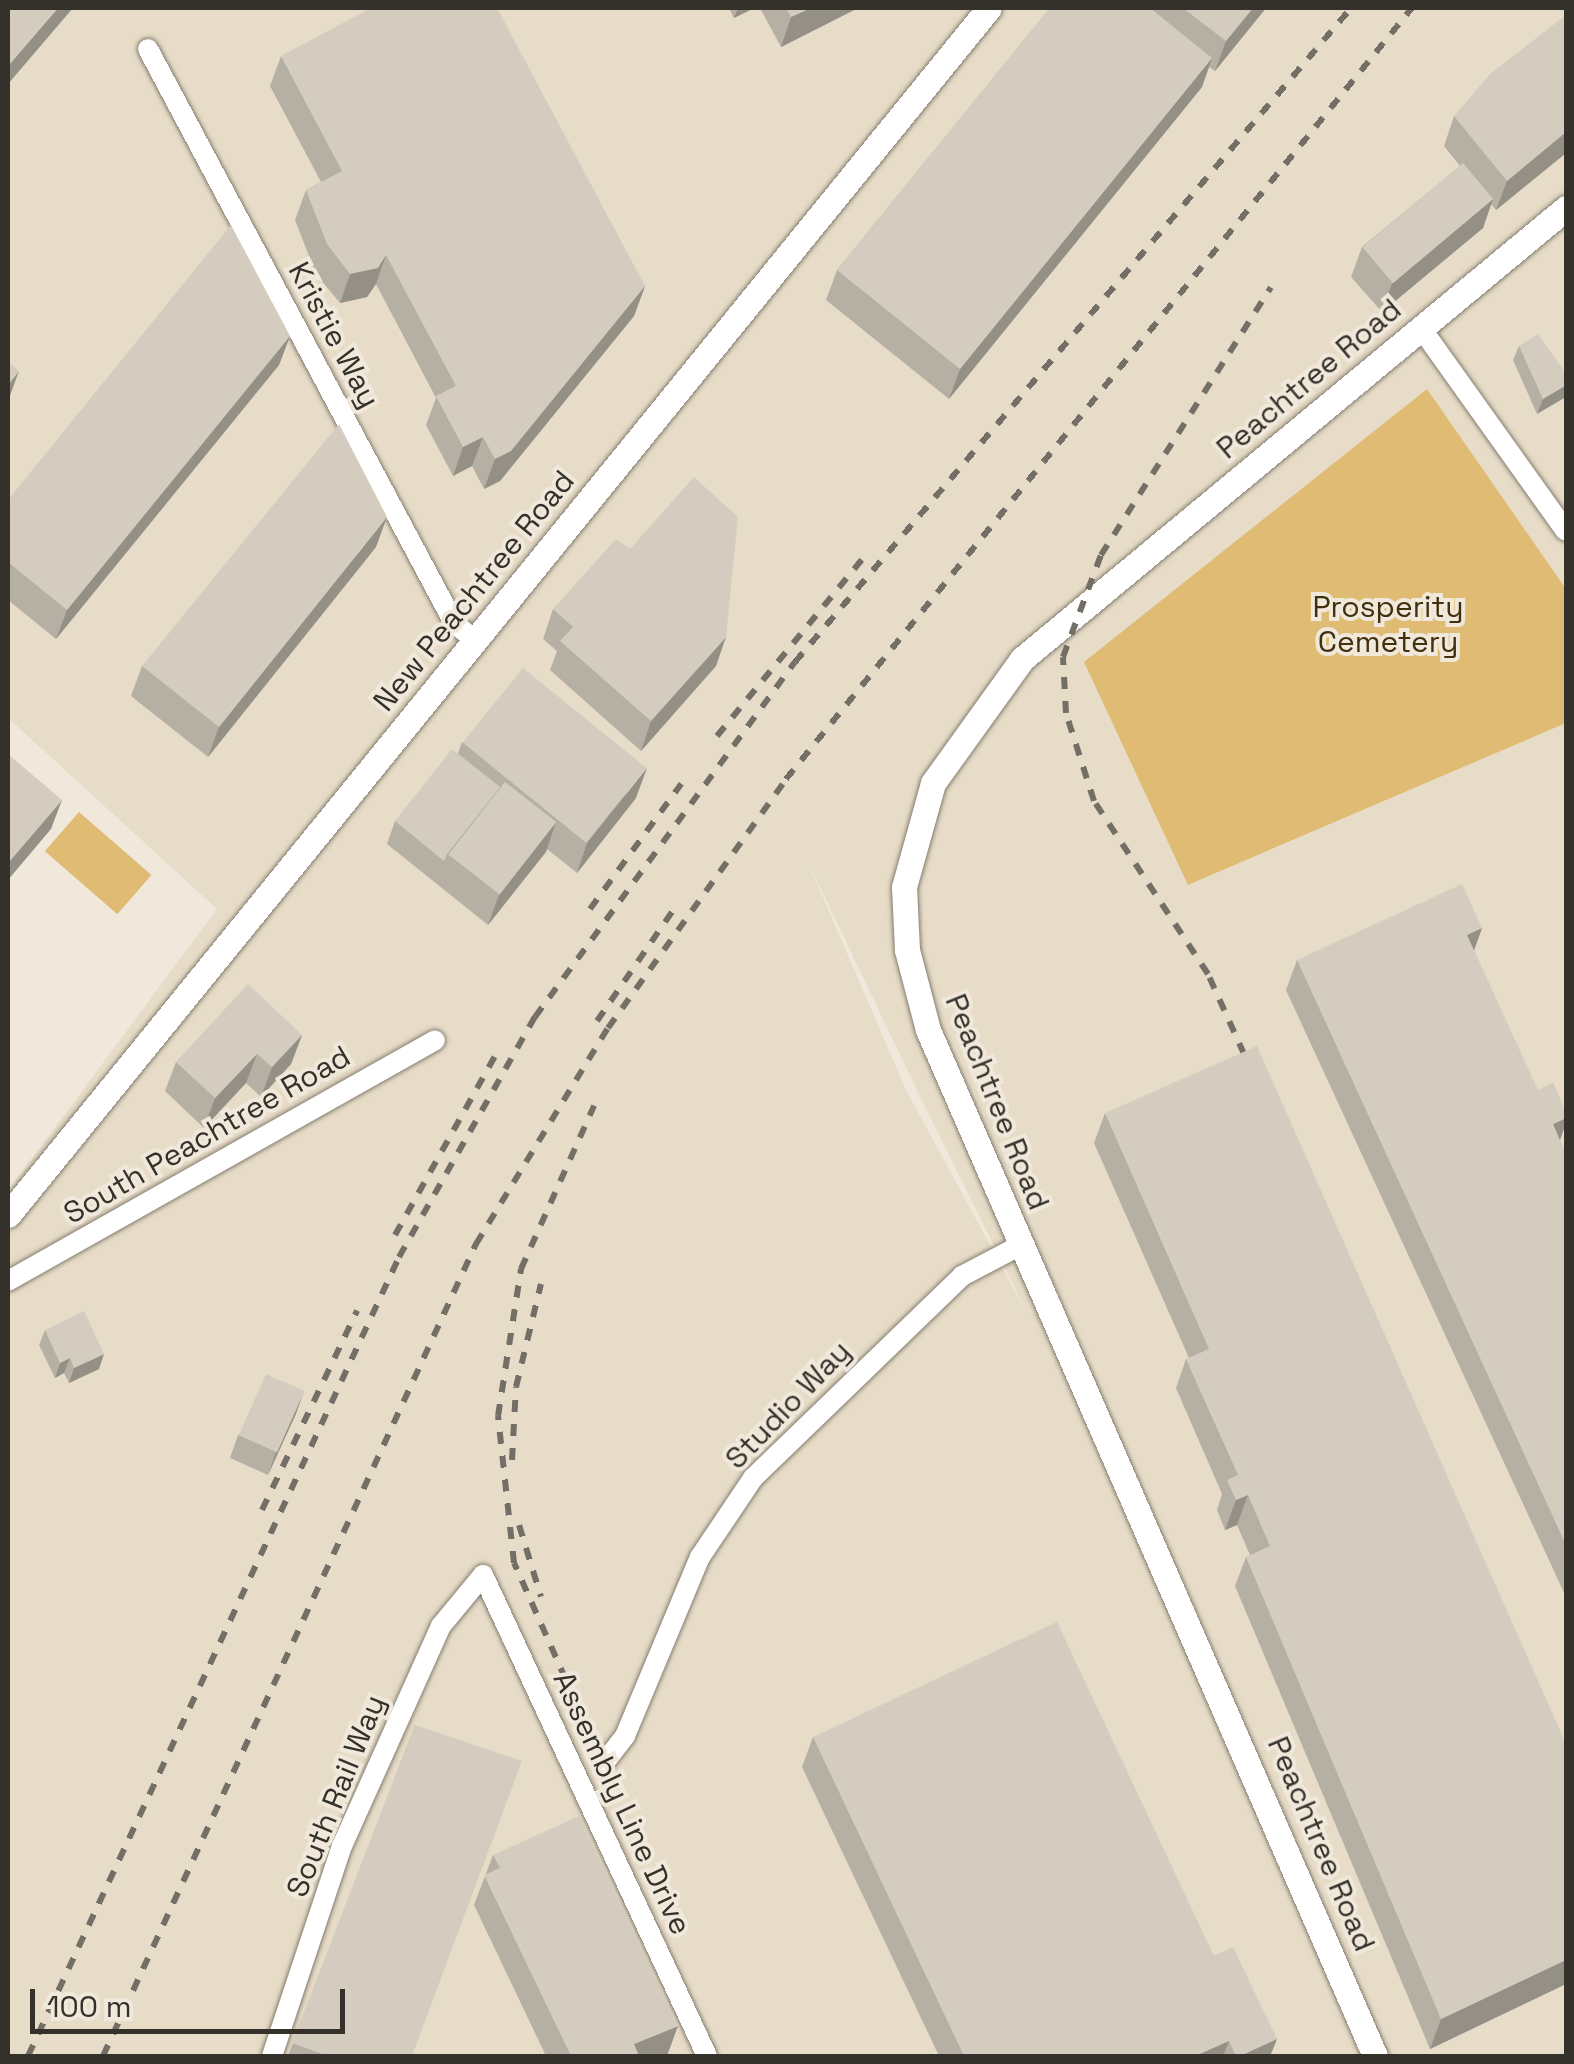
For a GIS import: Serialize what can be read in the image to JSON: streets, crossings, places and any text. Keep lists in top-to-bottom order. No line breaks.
{"streets":{"street":["Kristie Way","Peachtree Road","New Peachtree Road","South Peachtree Road","Studio Way","South Rail Way","Assembly Line Drive"]},"crossings":[["Kristie Way","New Peachtree Road"],["Peachtree Road","Studio Way"],["South Rail Way","Assembly Line Drive"]],"parks":["Prosperity Cemetery"],"scale_bar":"100 m"}
